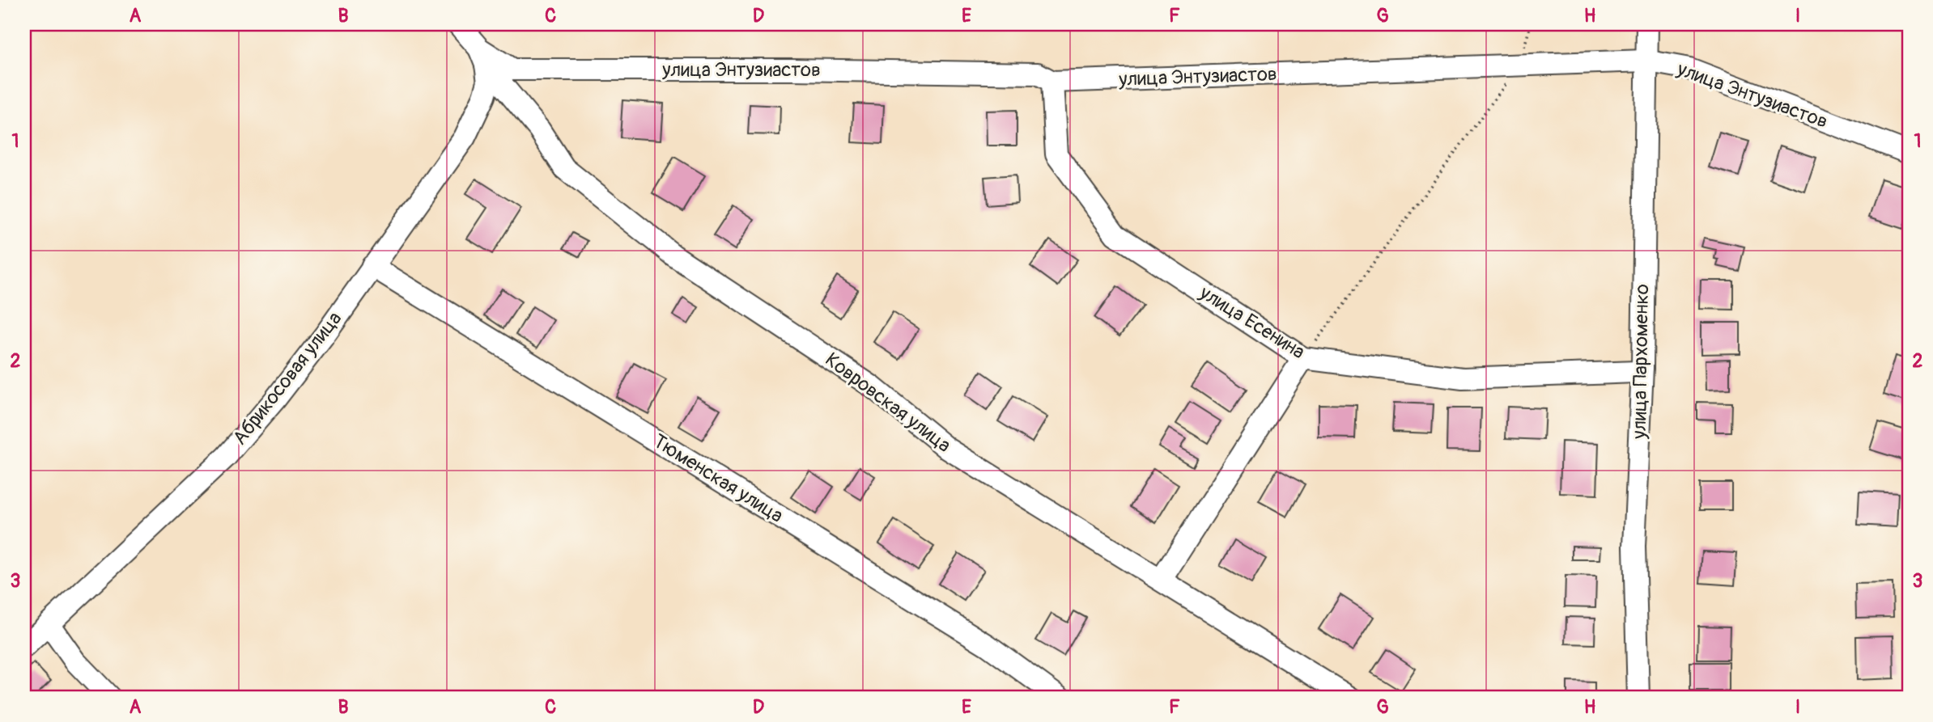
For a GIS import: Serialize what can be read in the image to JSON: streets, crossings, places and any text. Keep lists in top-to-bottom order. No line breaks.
{"streets":{"street":["улица Энтузиастов","улица Есенина","улица Пархоменко","Абрикосовая улица","Ковровская улица","Тюменская улица"]},"crossings":[["улица Энтузиастов","улица Есенина"],["улица Энтузиастов","улица Пархоменко"],["улица Энтузиастов","Абрикосовая улица"],["улица Энтузиастов","Ковровская улица"],["улица Есенина","улица Пархоменко"],["Абрикосовая улица","Ковровская улица"],["Абрикосовая улица","Тюменская улица"]],"grid":{"columns":["A","B","C","D","E","F","G","H","I"],"rows":["1","2","3"]}}
